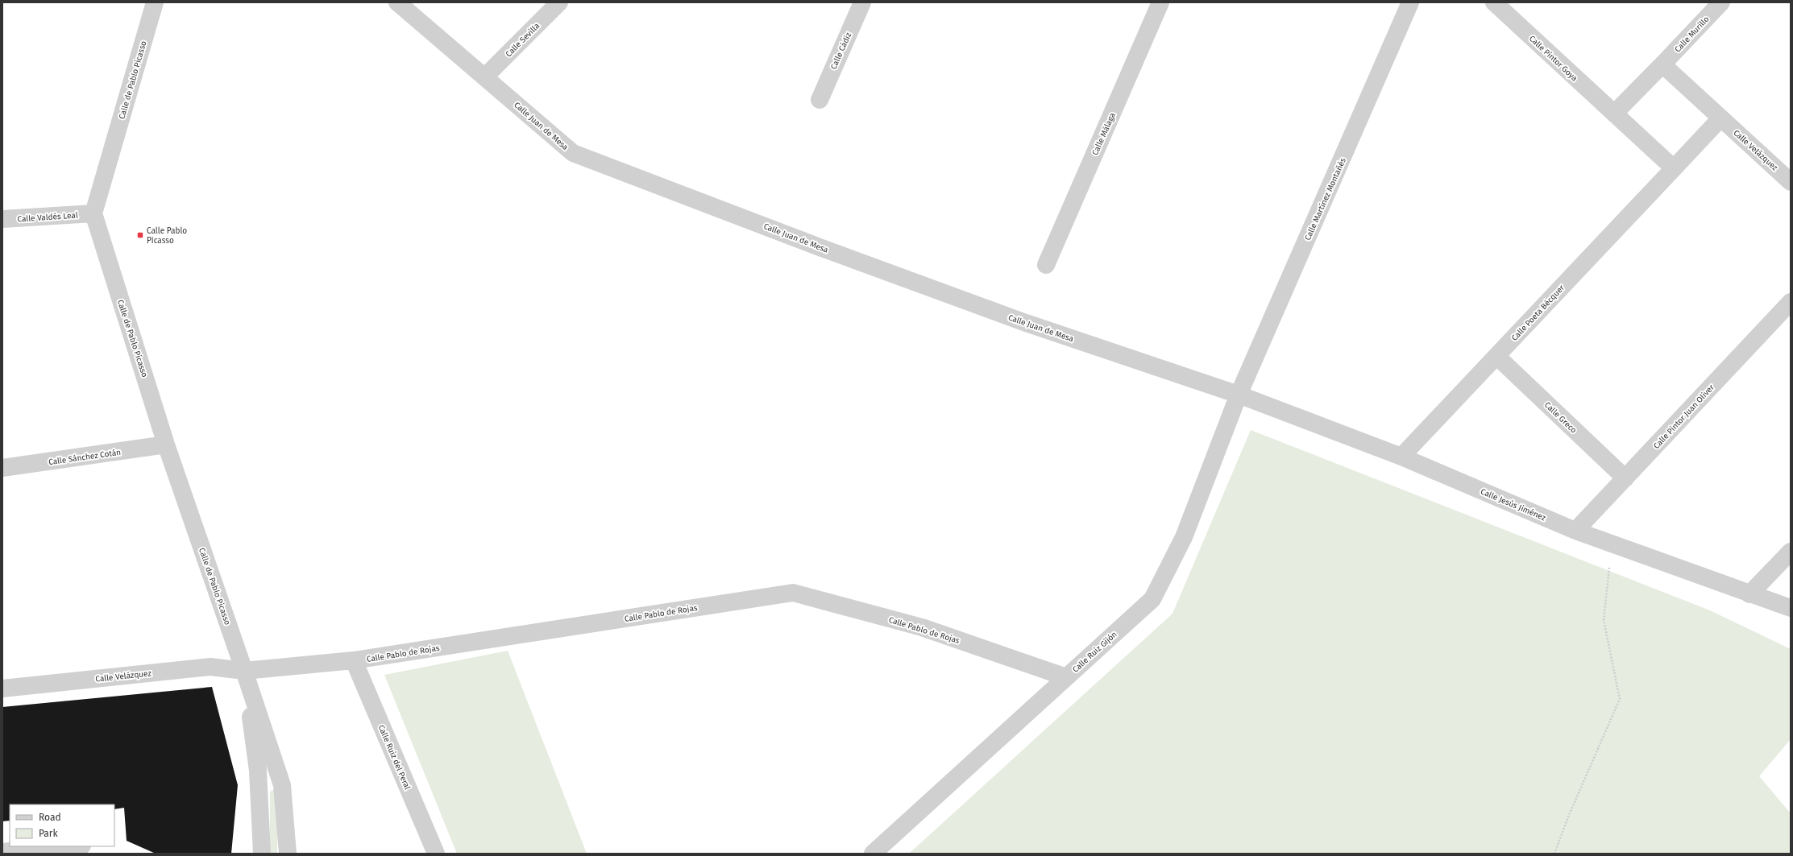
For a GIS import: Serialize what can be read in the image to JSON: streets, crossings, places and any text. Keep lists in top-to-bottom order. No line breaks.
{"streets":{"street":["Calle Murillo","Calle Sevilla","Calle Cádiz","Calle Pintor Goya","Calle de Pablo Picasso","Calle Juan de Mesa","Calle Málaga","Calle Velázquez","Calle Martínez Montañés","Calle Valdés Leal","Calle Poeta Bécquer","Calle Pintor Juan Oliver","Calle Greco","Calle Sánchez Cotán","Calle Jesús Jiménez","Calle Pablo de Rojas","Calle Ruiz Gijón","Calle Ruiz del Peral"]},"crossings":[["Calle Murillo","Calle Pintor Goya"],["Calle Murillo","Calle Velázquez"],["Calle Sevilla","Calle Juan de Mesa"],["Calle Pintor Goya","Calle Poeta Bécquer"],["Calle de Pablo Picasso","Calle Velázquez"],["Calle de Pablo Picasso","Calle Valdés Leal"],["Calle de Pablo Picasso","Calle Sánchez Cotán"],["Calle de Pablo Picasso","Calle Pablo de Rojas"],["Calle Juan de Mesa","Calle Martínez Montañés"],["Calle Juan de Mesa","Calle Jesús Jiménez"],["Calle Juan de Mesa","Calle Ruiz Gijón"],["Calle Velázquez","Calle Poeta Bécquer"],["Calle Velázquez","Calle Pablo de Rojas"],["Calle Martínez Montañés","Calle Jesús Jiménez"],["Calle Martínez Montañés","Calle Ruiz Gijón"],["Calle Poeta Bécquer","Calle Greco"],["Calle Poeta Bécquer","Calle Jesús Jiménez"],["Calle Pintor Juan Oliver","Calle Greco"],["Calle Pintor Juan Oliver","Calle Jesús Jiménez"],["Calle Jesús Jiménez","Calle Ruiz Gijón"],["Calle Pablo de Rojas","Calle Ruiz Gijón"],["Calle Pablo de Rojas","Calle Ruiz del Peral"]],"places":{"transit":["Calle Pablo Picasso"]},"legend":["Road","Park"]}
